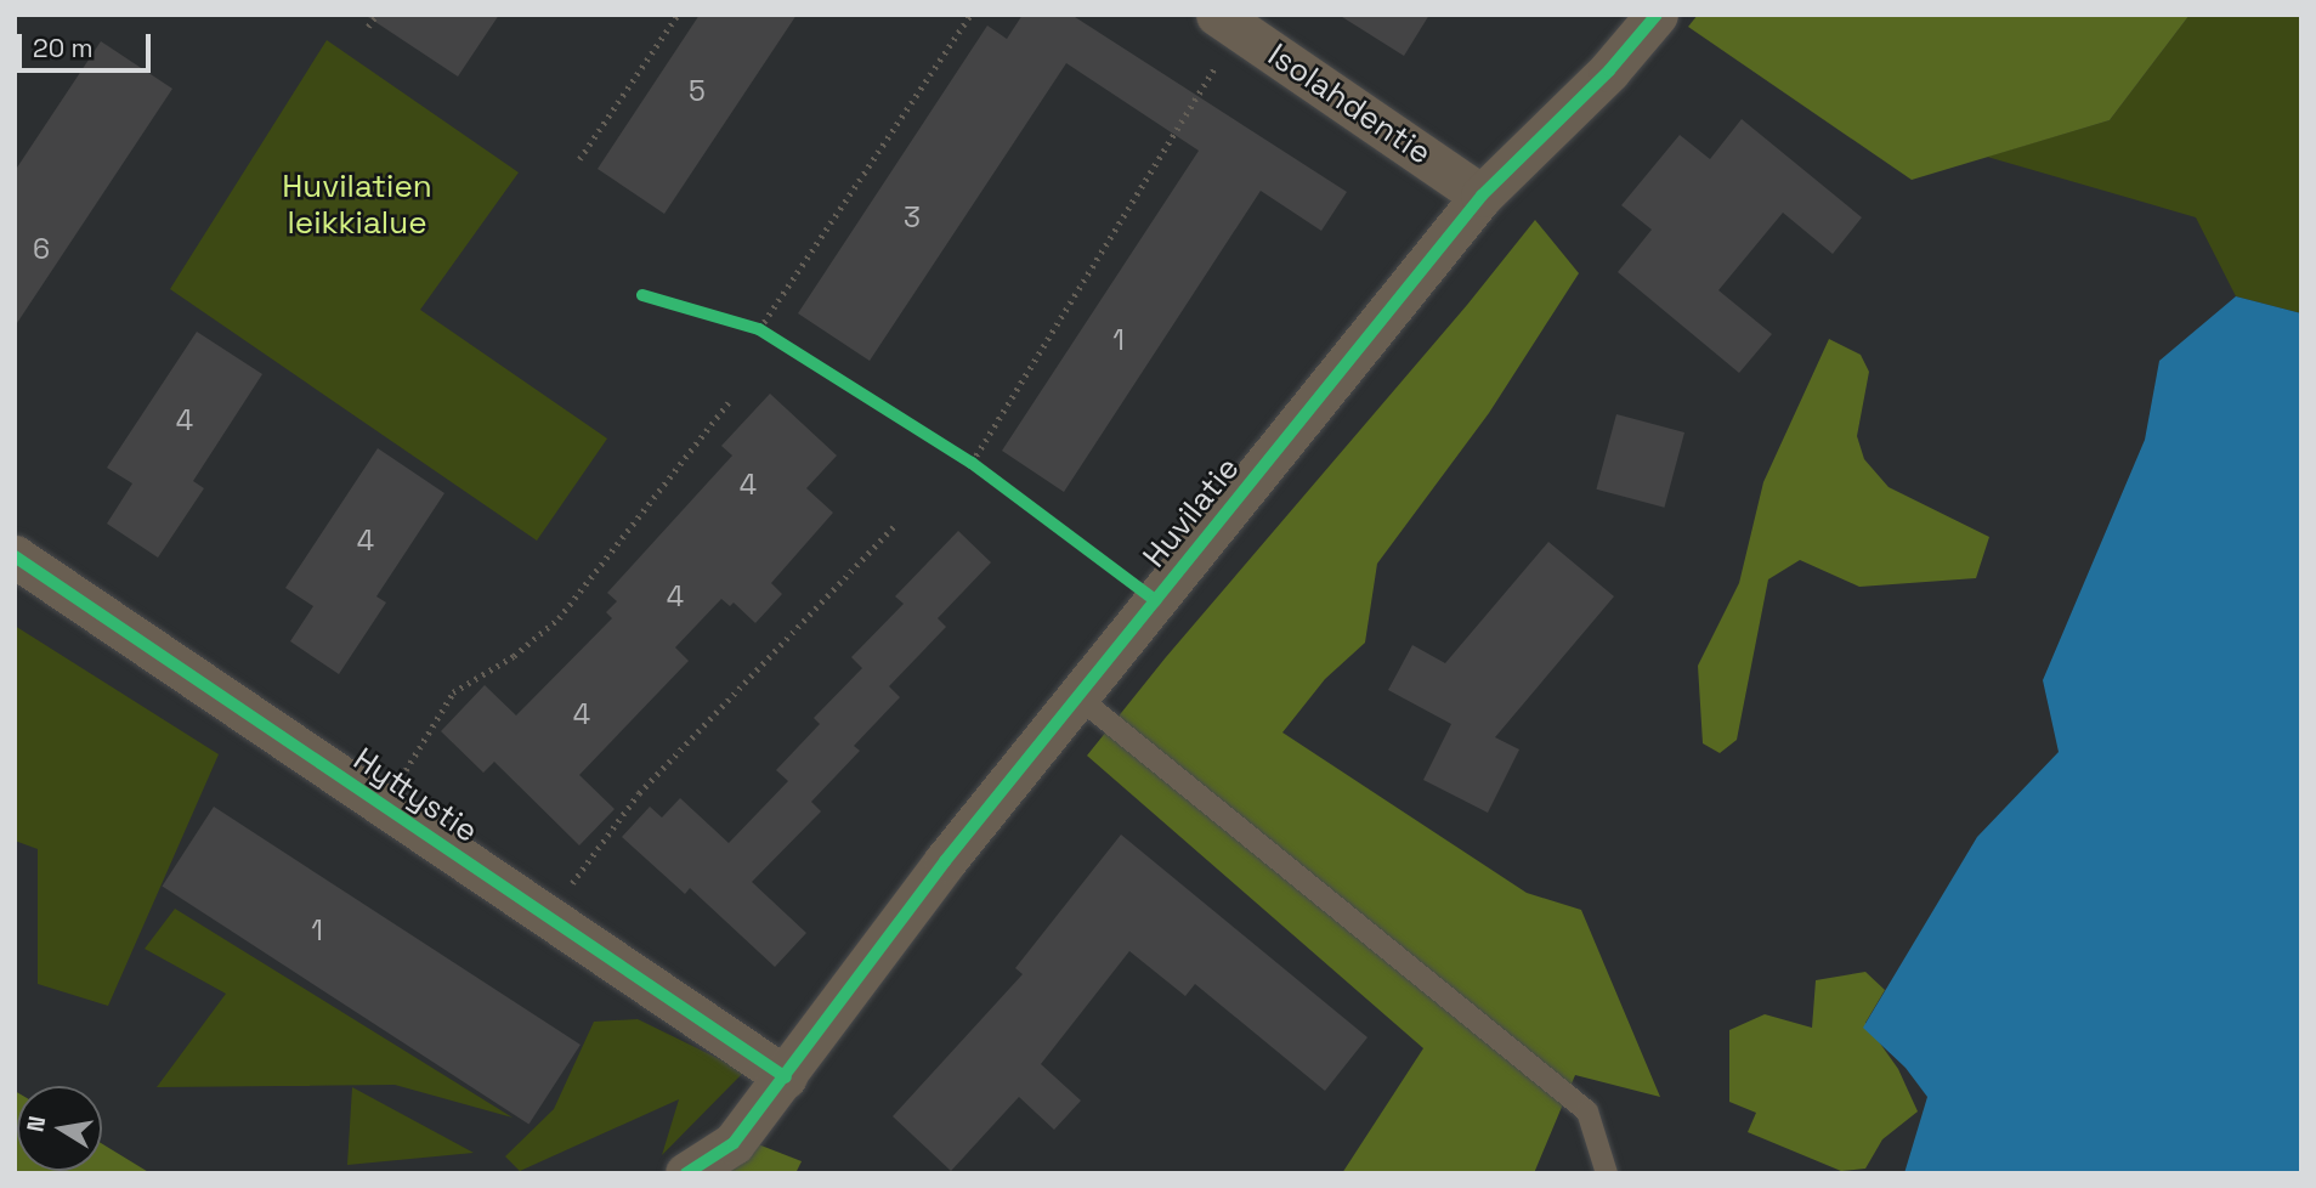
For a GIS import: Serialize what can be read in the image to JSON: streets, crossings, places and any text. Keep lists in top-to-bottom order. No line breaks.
{"streets":{"street":["Isolahdentie","Huvilatie","Hyttystie"]},"crossings":[["Isolahdentie","Huvilatie"],["Huvilatie","Hyttystie"]],"parks":["Huvilatien leikkialue"],"house_numbers":["5","3","6","1","4","4","4","4","4","1"],"scale_bar":"20 m","north":"left"}
